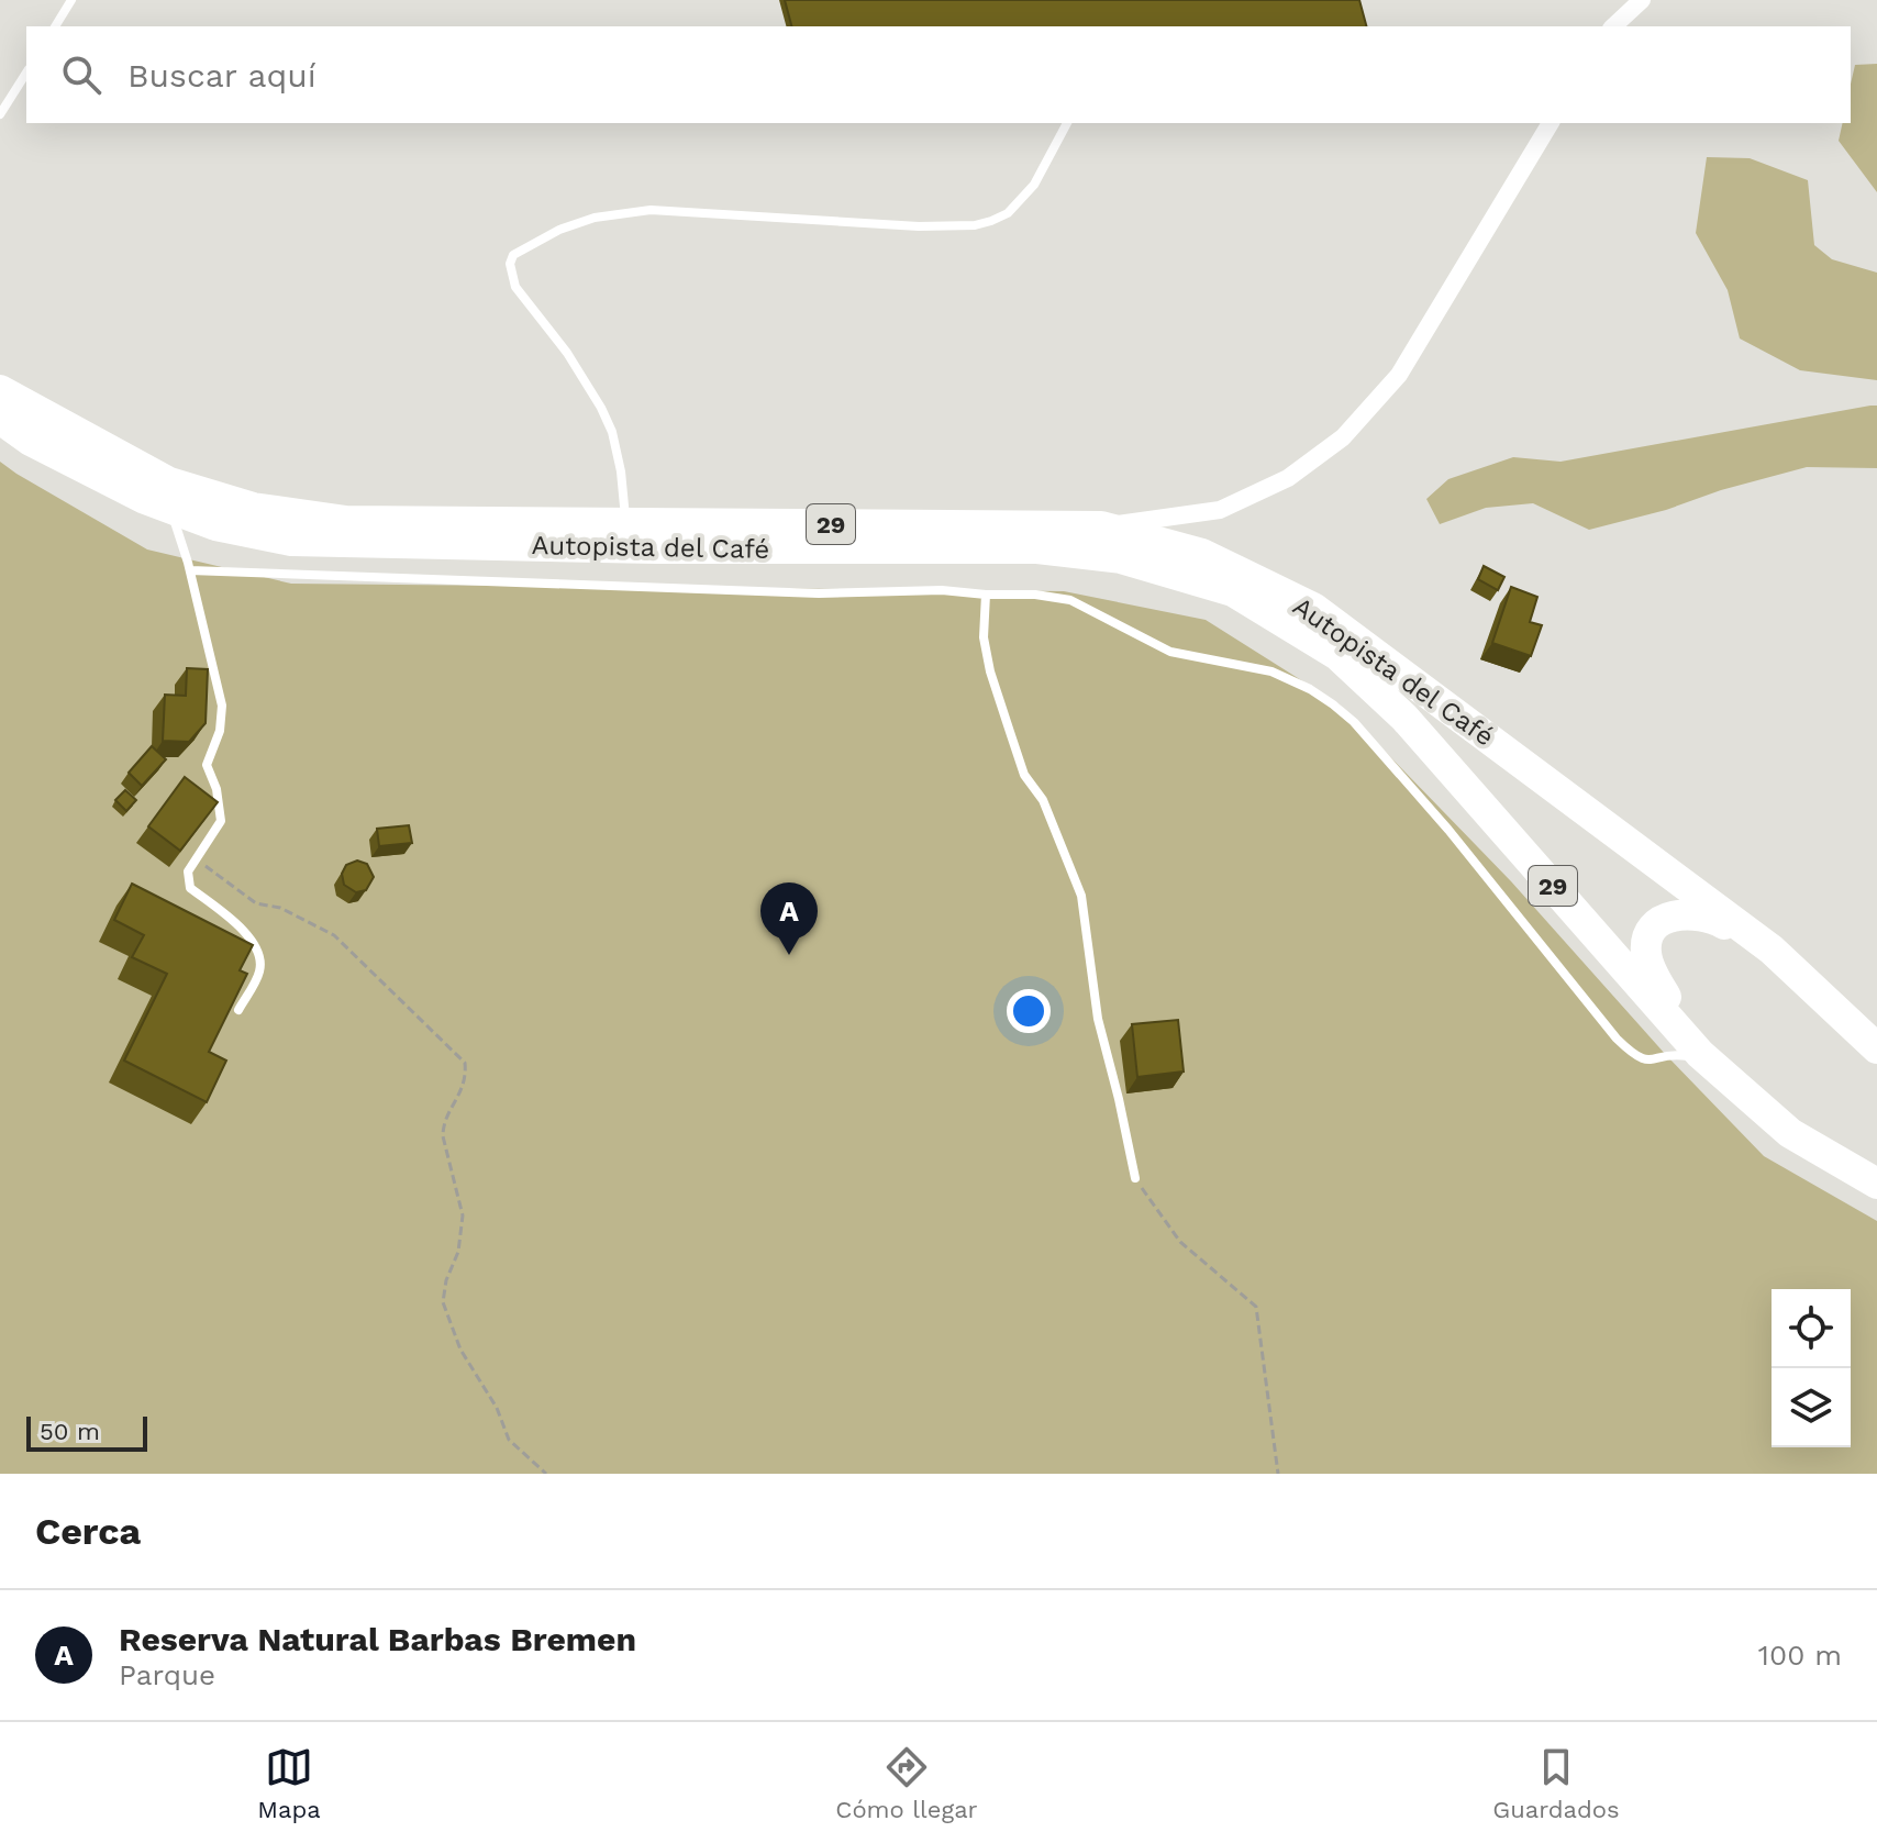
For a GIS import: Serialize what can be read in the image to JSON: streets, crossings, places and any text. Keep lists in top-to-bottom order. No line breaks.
{"streets":{"highway":["29","Autopista del Café"]},"scale_bar":"50 m","page":{"search":"Buscar aquí","pins":"A","scale":"50 m","heading":"Cerca","list":[{"mark":"A","name":"Reserva Natural Barbas Bremen","note":"Parque","value":"100 m"}],"nav":["Mapa","Cómo llegar","Guardados"]}}
